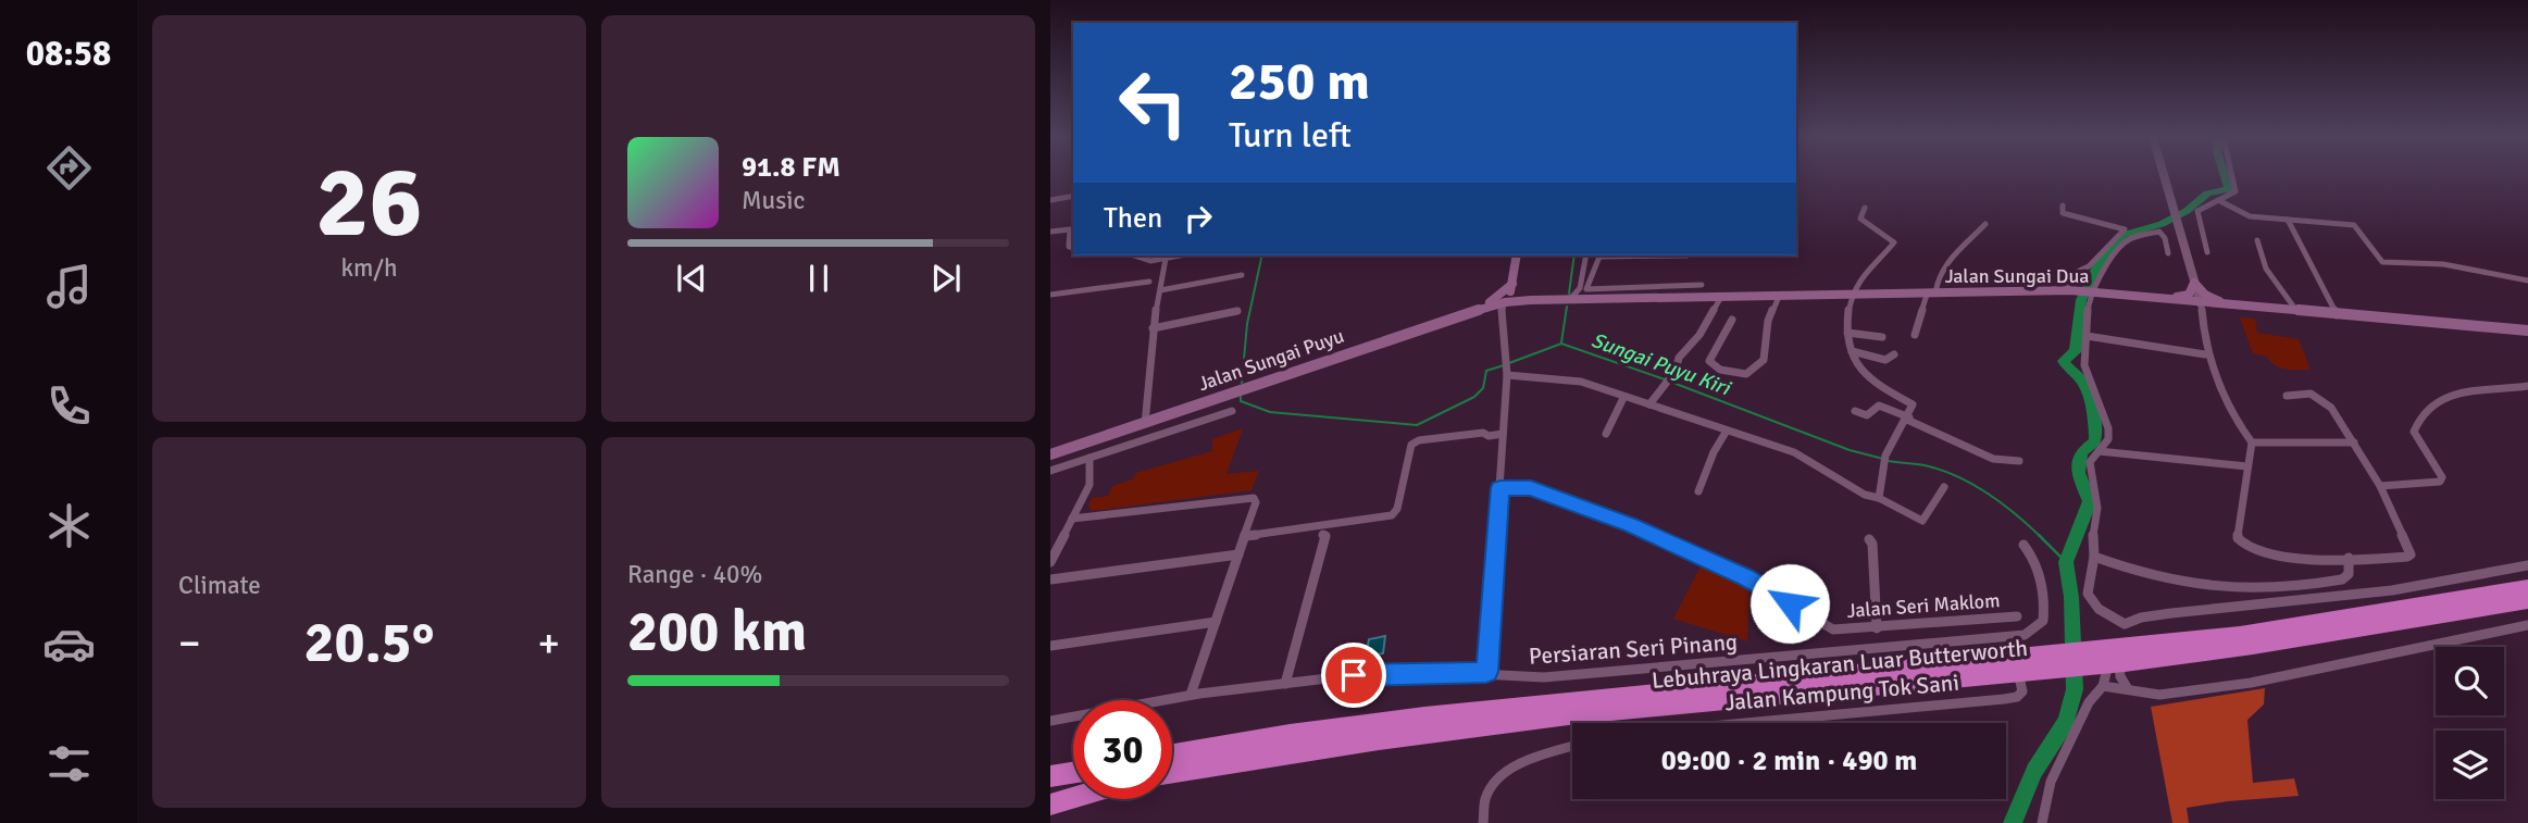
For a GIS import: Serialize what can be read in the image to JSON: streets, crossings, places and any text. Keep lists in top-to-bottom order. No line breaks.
{"streets":{"highway":["Lebuhraya Lingkaran Luar Butterworth"],"main road":["Jalan Sungai Dua","Jalan Sungai Puyu"],"street":["Jalan Seri Maklom","Persiaran Seri Pinang","Jalan Kampung Tok Sani"]},"crossings":[["Jalan Sungai Dua","Jalan Sungai Puyu"],["Persiaran Seri Pinang","Jalan Kampung Tok Sani"]],"water":["Sungai Puyu Kiri"],"page":{"tabs":"08:58","tile":[["26","km/h"],"Climate",["Range · 40%","200 km"]],"turn":["250 m","Turn left"],"song":["91.8 FM","Music"],"then":"Then","heat":["−","20.5°","+"],"limit":"30","trip":"09:00 · 2 min · 490 m"}}
